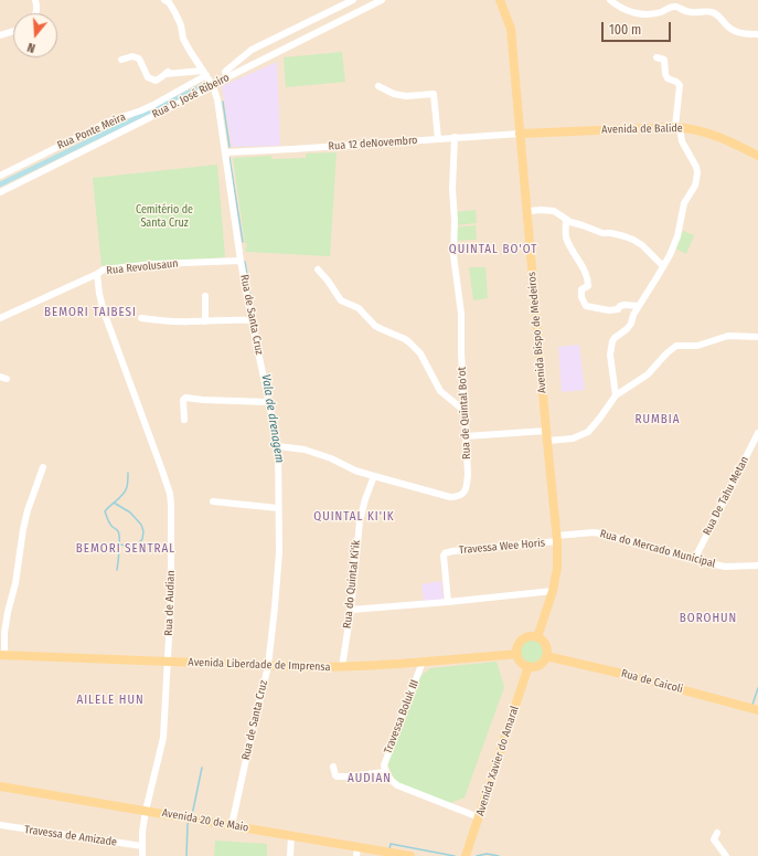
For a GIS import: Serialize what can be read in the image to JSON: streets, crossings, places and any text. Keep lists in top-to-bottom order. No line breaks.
{"streets":{"main road":["Avenida de Balide","Avenida Bispo de Medeiros","Avenida Liberdade de Imprensa","Rua de Caicoli","Avenida Xavier do Amaral","Avenida 20 de Maio"],"street":["Rua D. José Ribeiro","Rua Ponte Meira","Rua 12 deNovembro","Rua Revolusaun","Rua de Santa Cruz","Rua de Quintal Bo'ot","Rua De Tahu Metan","Travessa Wee Horis","Rua do Mercado Municipal","Rua do Quintal Ki'ik","Rua de Audian","Travessa Boluk III","Travessa de Amizade"]},"crossings":[["Rua D. José Ribeiro","Rua de Santa Cruz"],["Avenida de Balide","Rua 12 deNovembro"],["Avenida de Balide","Avenida Bispo de Medeiros"],["Rua Ponte Meira","Rua de Santa Cruz"],["Rua 12 deNovembro","Rua de Santa Cruz"],["Rua 12 deNovembro","Avenida Bispo de Medeiros"],["Rua 12 deNovembro","Rua de Quintal Bo'ot"],["Rua Revolusaun","Rua de Santa Cruz"],["Rua Revolusaun","Rua de Audian"],["Rua de Santa Cruz","Rua de Quintal Bo'ot"],["Rua de Santa Cruz","Avenida Liberdade de Imprensa"],["Rua de Santa Cruz","Avenida 20 de Maio"],["Avenida Bispo de Medeiros","Travessa Wee Horis"],["Avenida Bispo de Medeiros","Rua do Mercado Municipal"],["Avenida Bispo de Medeiros","Avenida Liberdade de Imprensa"],["Avenida Bispo de Medeiros","Rua de Caicoli"],["Avenida Bispo de Medeiros","Avenida Xavier do Amaral"],["Rua de Quintal Bo'ot","Rua do Quintal Ki'ik"],["Rua De Tahu Metan","Rua do Mercado Municipal"],["Travessa Wee Horis","Rua do Mercado Municipal"],["Rua do Quintal Ki'ik","Avenida Liberdade de Imprensa"],["Rua de Audian","Avenida Liberdade de Imprensa"],["Rua de Audian","Avenida 20 de Maio"],["Rua de Audian","Travessa de Amizade"],["Avenida Liberdade de Imprensa","Rua de Caicoli"],["Avenida Liberdade de Imprensa","Travessa Boluk III"],["Avenida Liberdade de Imprensa","Avenida Xavier do Amaral"],["Rua de Caicoli","Avenida Xavier do Amaral"]],"districts":["QUINTAL BO'OT","BEMORI TAIBESI","RUMBIA","QUINTAL KI'IK","BEMORI SENTRAL","BOROHUN","AILELE HUN","AUDIAN"],"water":["Vala de drenagem"],"parks":["Cemitério de Santa Cruz"],"scale_bar":"100 m","north":"bottom"}
